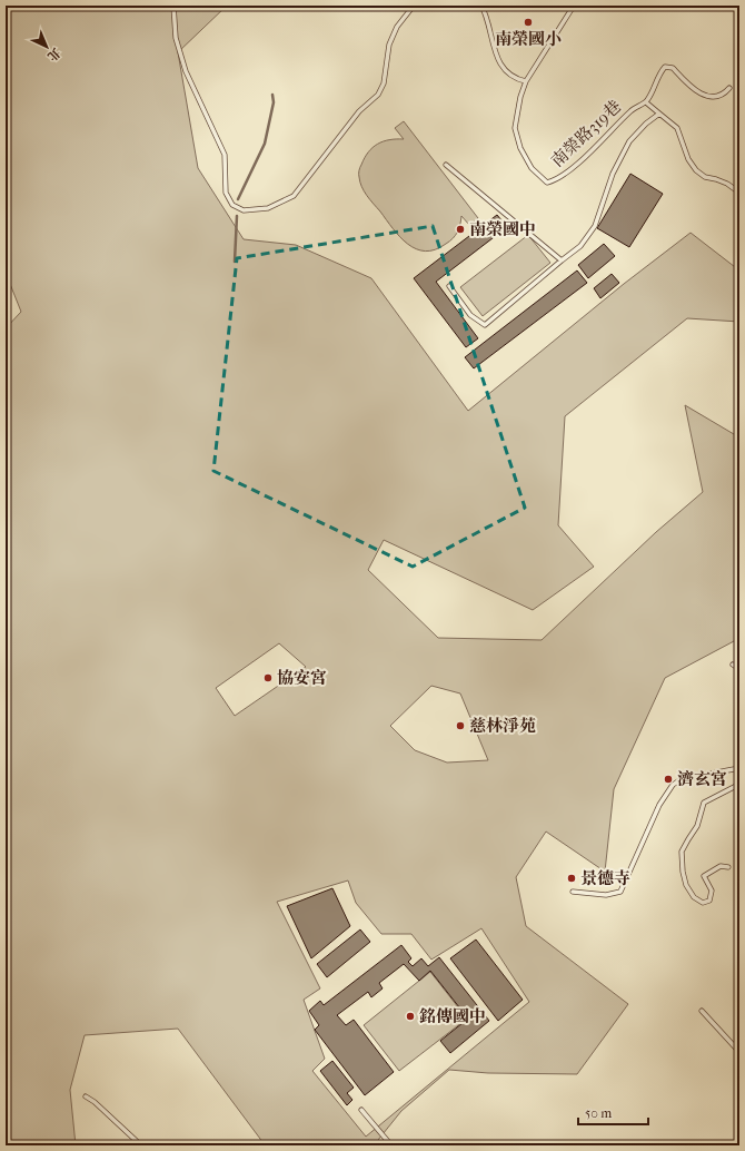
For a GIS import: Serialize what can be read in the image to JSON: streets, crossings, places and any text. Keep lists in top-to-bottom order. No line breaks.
{"streets":{"lane":["南榮路319巷"]},"places":["南榮國小","南榮國中","協安宮","慈林淨苑","濟玄宮","景德寺","銘傳國中"],"scale_bar":"50 m","north":"bottom right"}
